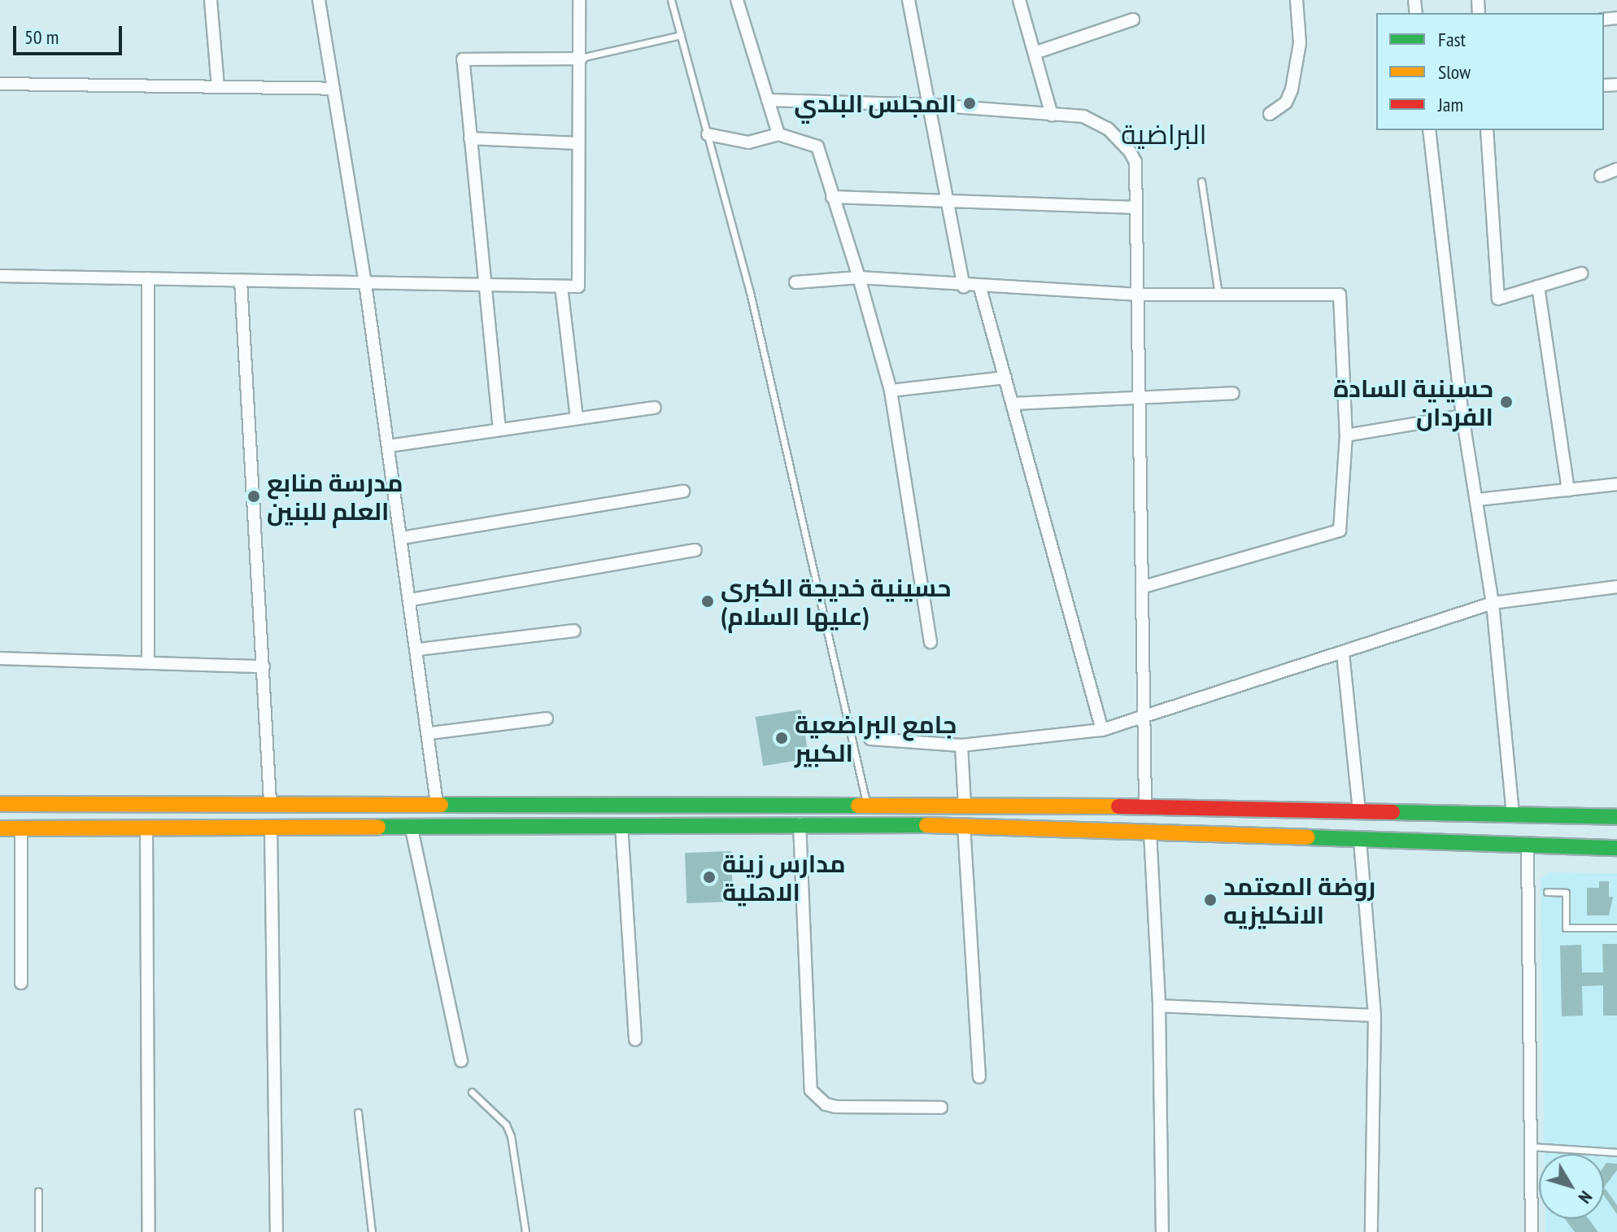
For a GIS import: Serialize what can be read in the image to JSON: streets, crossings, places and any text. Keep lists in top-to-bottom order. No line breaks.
{"districts":["البراضية"],"places":["المجلس البلدي","حسينية السادة الفردان","مدرسة منابع العلم للبنين","حسينية خديجة الكبرى (عليها السلام)","جامع البراضعية الكبير","مدارس زينة الاهلية","روضة المعتمد الانكليزيه"],"legend":["Fast","Slow","Jam"],"scale_bar":"50 m","north":"bottom right"}
